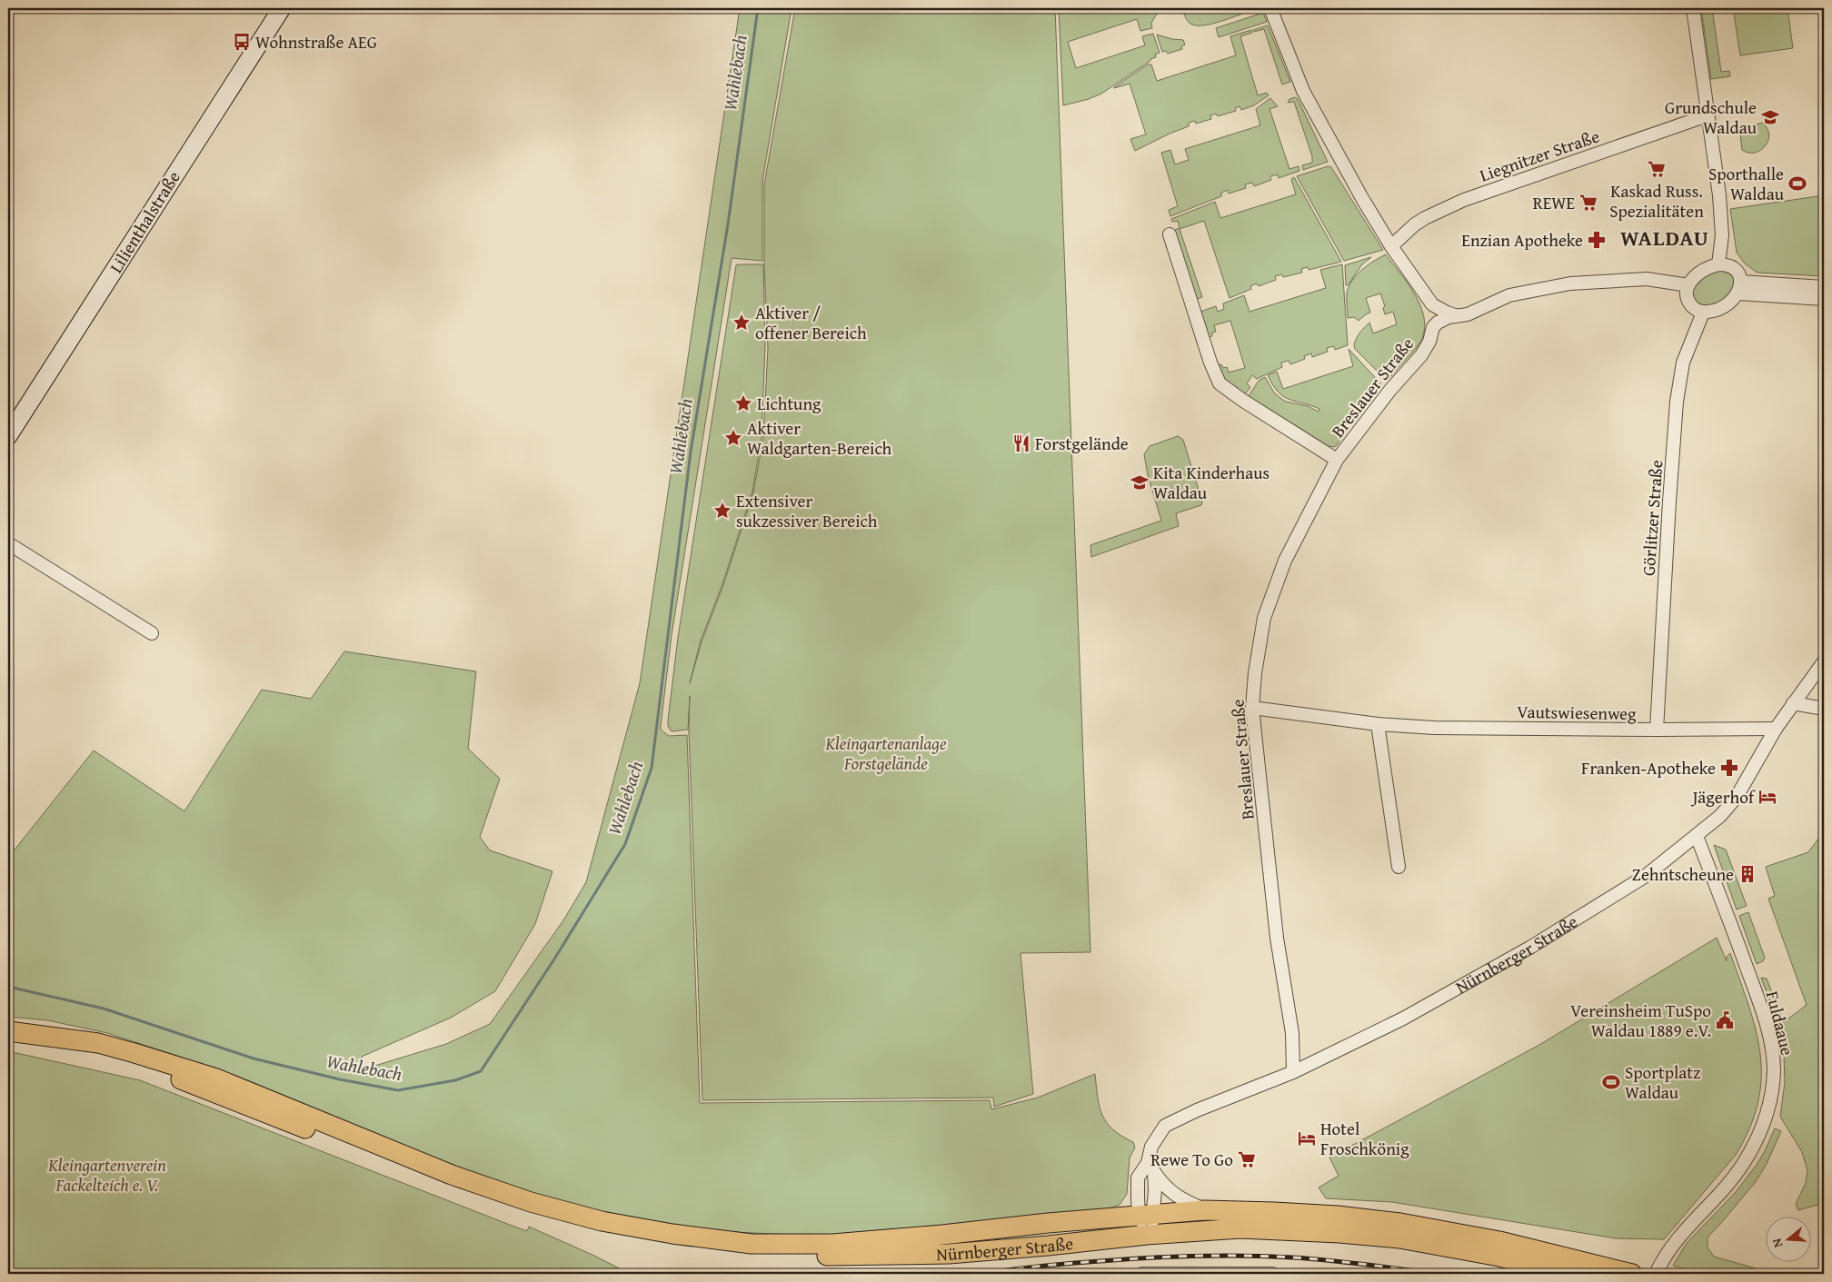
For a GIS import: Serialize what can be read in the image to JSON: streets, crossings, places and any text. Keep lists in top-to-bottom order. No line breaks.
{"streets":{"main road":["Lilienthalstraße","Nürnberger Straße"],"street":["Liegnitzer Straße","Breslauer Straße","Görlitzer Straße","Vautswiesenweg","Fuldaaue"]},"crossings":[["Breslauer Straße","Görlitzer Straße"],["Breslauer Straße","Vautswiesenweg"],["Breslauer Straße","Nürnberger Straße"],["Görlitzer Straße","Vautswiesenweg"],["Vautswiesenweg","Nürnberger Straße"],["Nürnberger Straße","Fuldaaue"]],"districts":["WALDAU"],"water":["Wahlebach"],"parks":["Kleingartenanlage Forstgelände","Kleingartenverein Fackelteich e. V."],"places":{"bus stop":["Wohnstraße AEG"],"school or university":["Grundschule Waldau","Kita Kinderhaus Waldau"],"supermarket":["Kaskad Russ. Spezialitäten","REWE","Rewe To Go"],"sports":["Sporthalle Waldau","Sportplatz Waldau"],"pharmacy":["Enzian Apotheke","Franken-Apotheke"],"place":["Aktiver / offener Bereich","Lichtung","Aktiver Waldgarten-Bereich","Extensiver sukzessiver Bereich"],"restaurant":["Forstgelände"],"hotel":["Jägerhof","Hotel Froschkönig"],"building":["Zehntscheune"],"public building":["Vereinsheim TuSpo Waldau 1889 e.V."]},"north":"left"}
